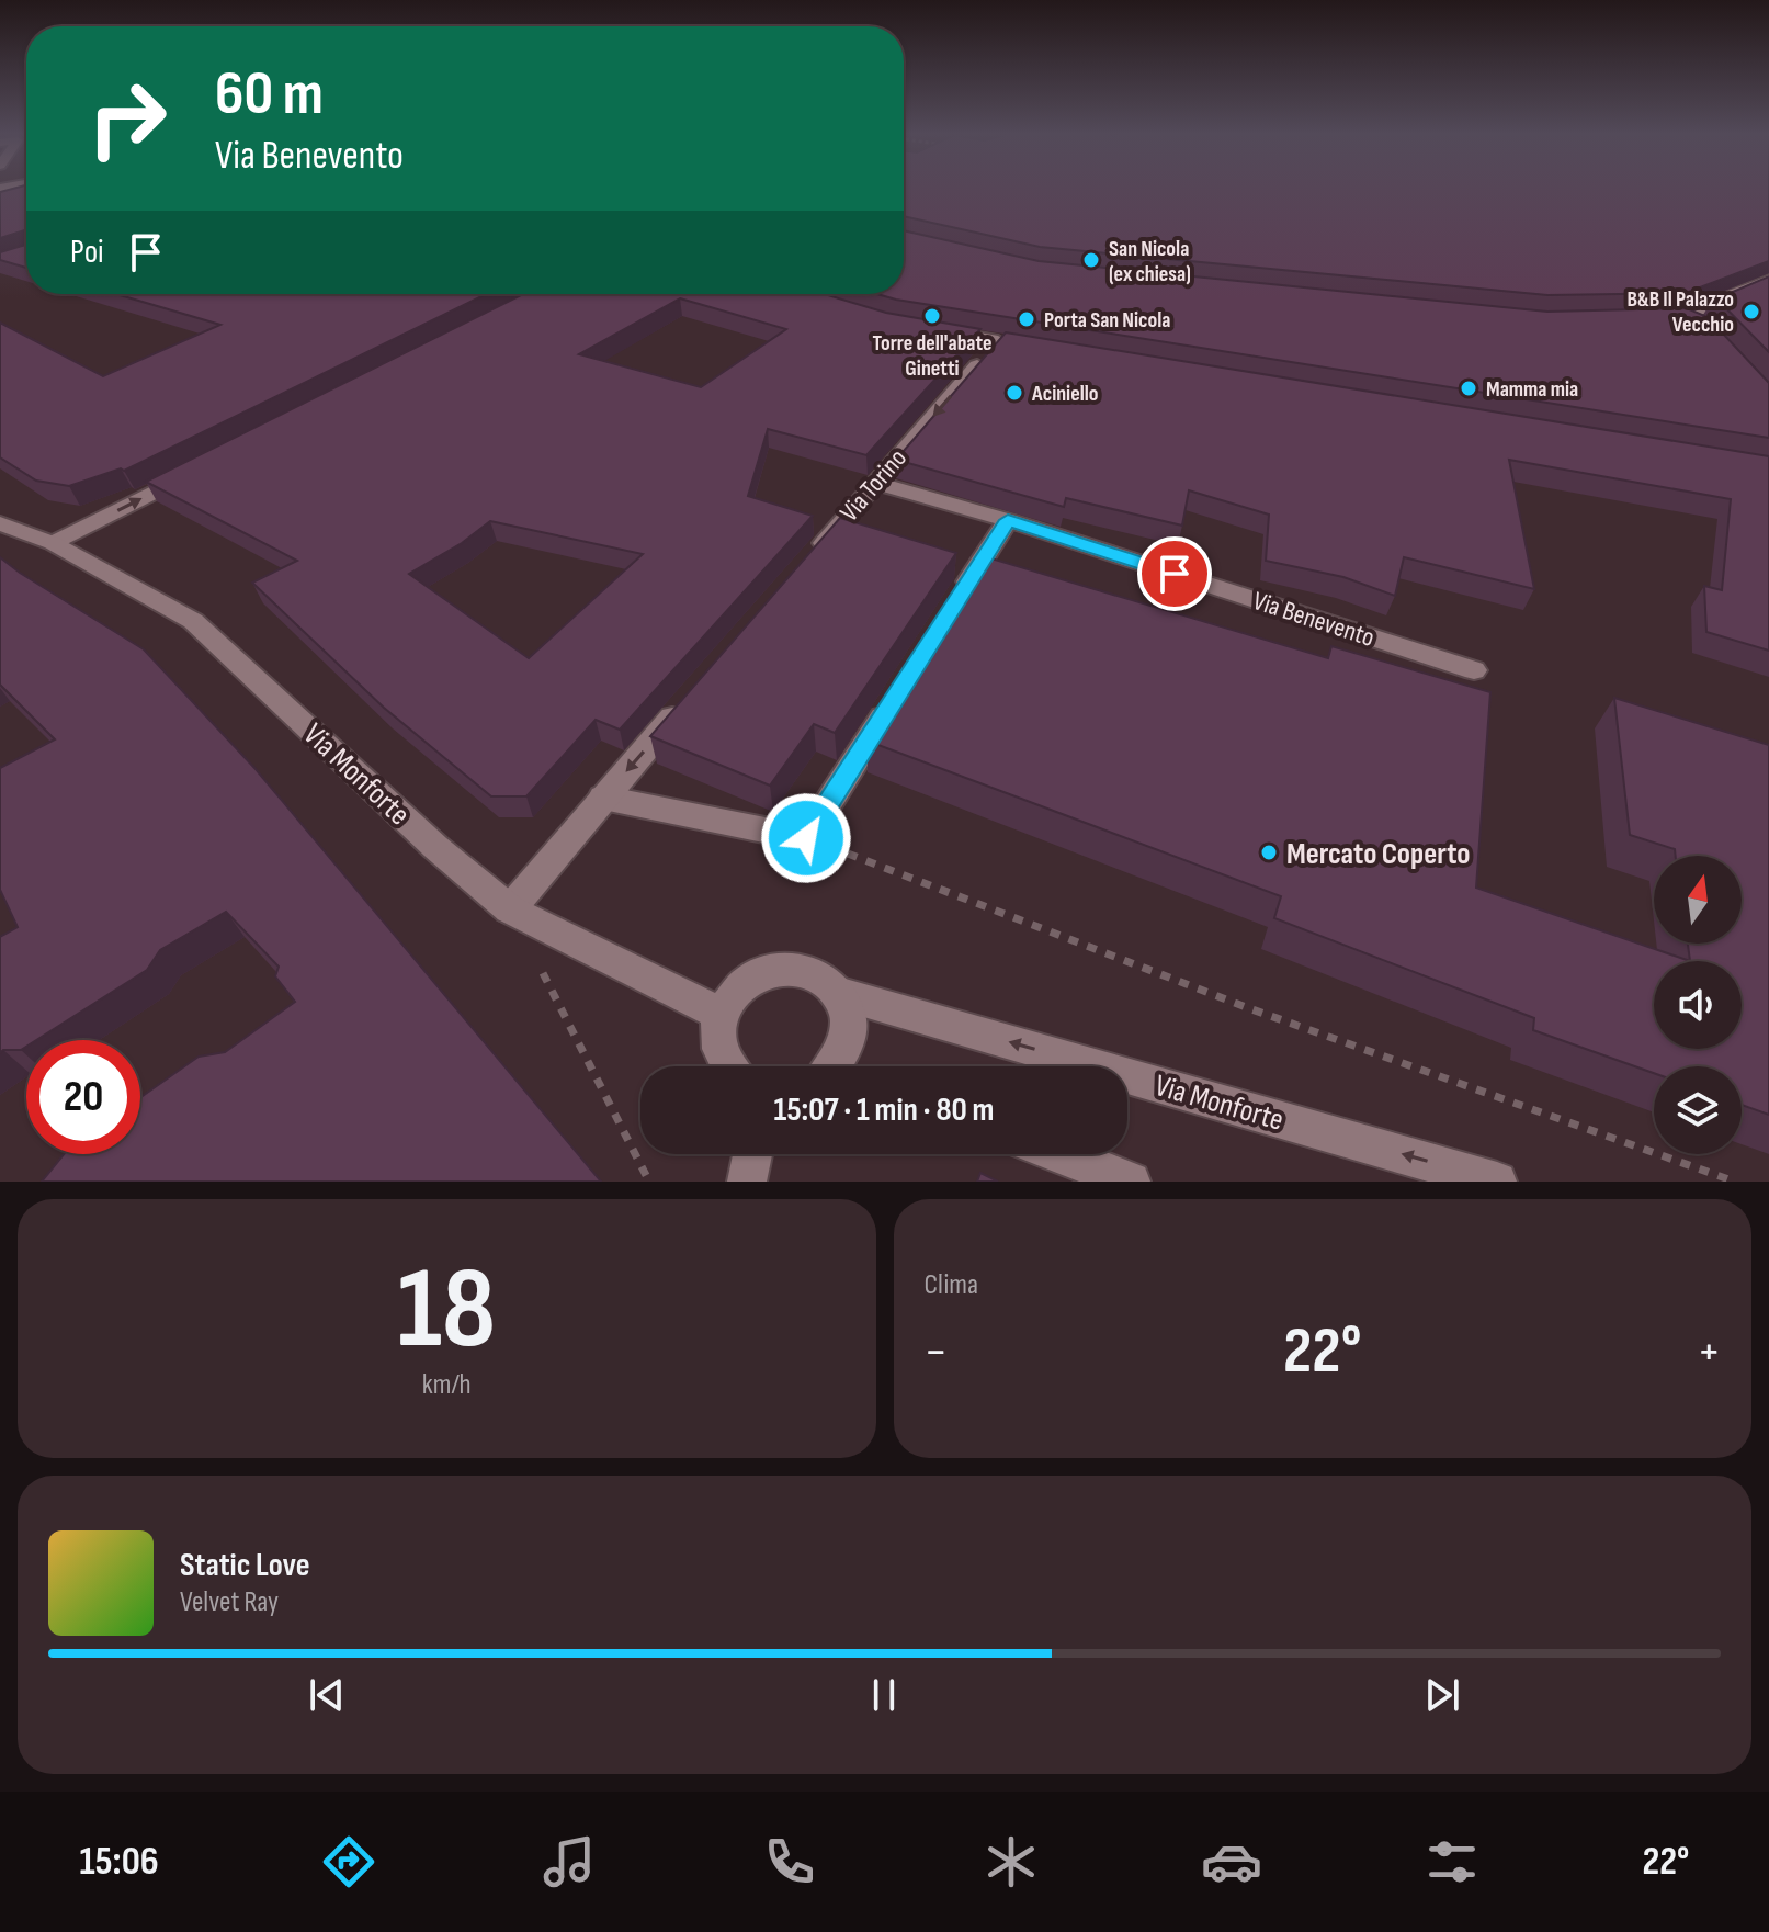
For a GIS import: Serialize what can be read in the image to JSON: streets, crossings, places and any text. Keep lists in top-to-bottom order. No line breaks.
{"streets":{"street":["Via Torino","Via Benevento","Via Monforte"]},"crossings":[["Via Torino","Via Benevento"]],"one_way":["Via Monforte"],"places":["San Nicola (ex chiesa)","B&B Il Palazzo Vecchio","Torre dell'abate Ginetti","Porta San Nicola","Mamma mia","Aciniello","Mercato Coperto"],"north":"top","page":{"turn":["60 m","Via Benevento"],"then":"Poi","limit":"20","trip":"15:07 · 1 min · 80 m","tile":[["18","km/h"],"Clima"],"heat":["−","22°","+"],"song":["Static Love","Velvet Ray"],"tabs":["15:06","22°"]}}
